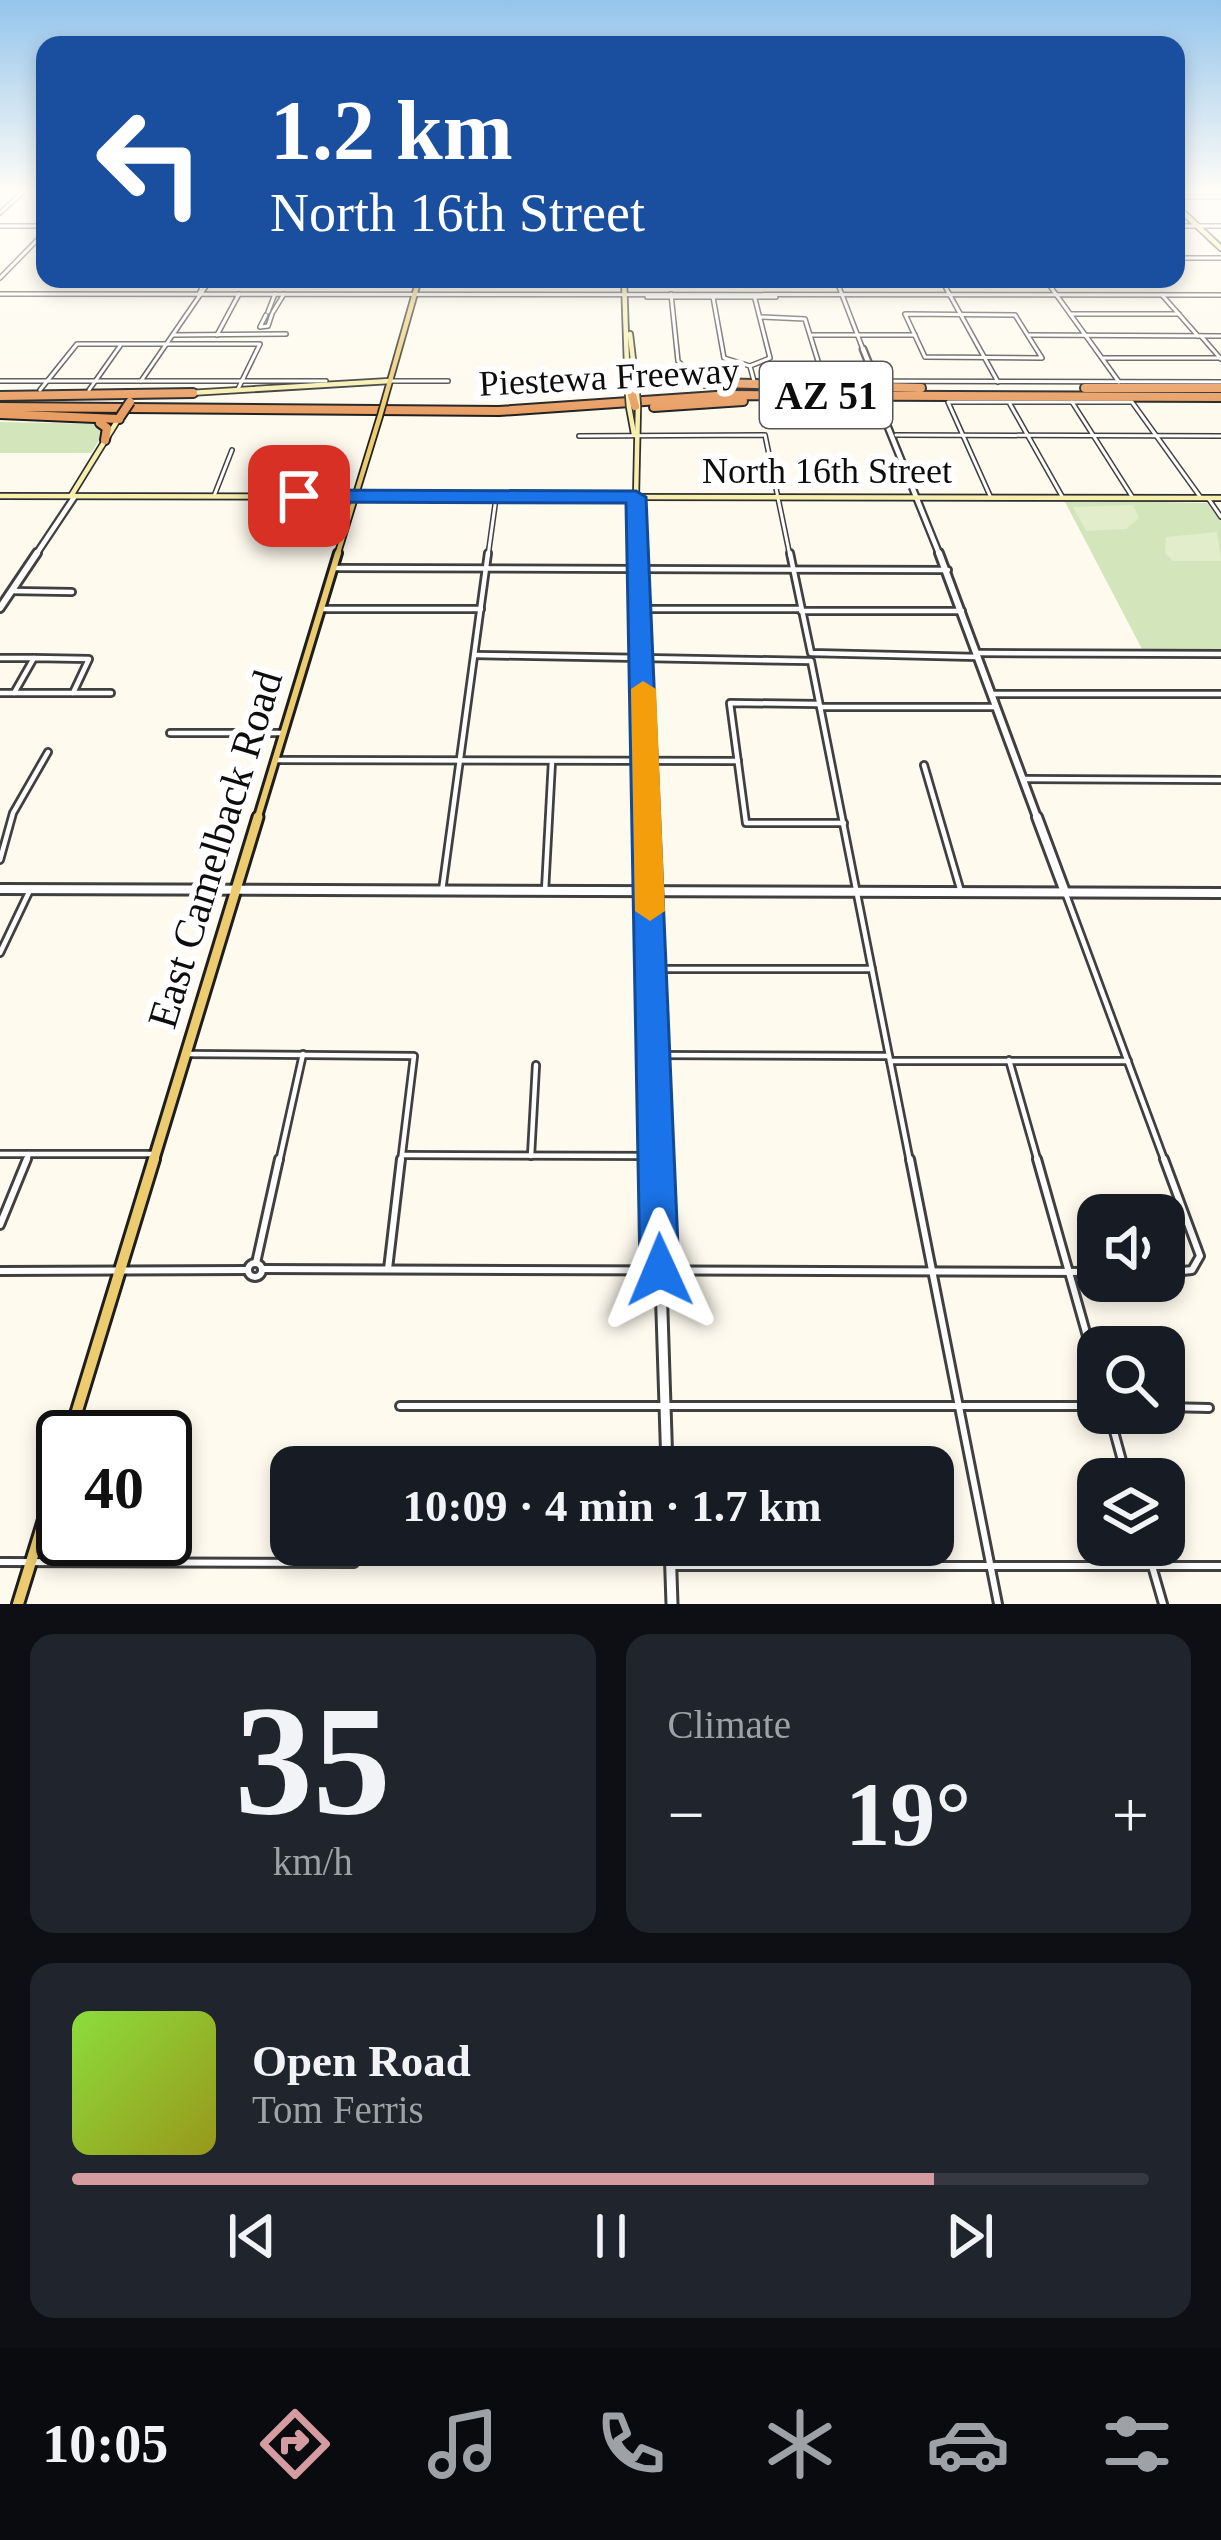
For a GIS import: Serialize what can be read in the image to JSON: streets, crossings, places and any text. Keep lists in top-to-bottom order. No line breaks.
{"streets":{"highway":["Piestewa Freeway","AZ 51"],"main road":["North 16th Street","East Camelback Road"]},"crossings":[["North 16th Street","East Camelback Road"]],"page":{"turn":["1.2 km","North 16th Street"],"limit":"40","trip":"10:09 · 4 min · 1.7 km","tile":[["35","km/h"],"Climate"],"heat":["−","19°","+"],"song":["Open Road","Tom Ferris"],"tabs":"10:05"}}
